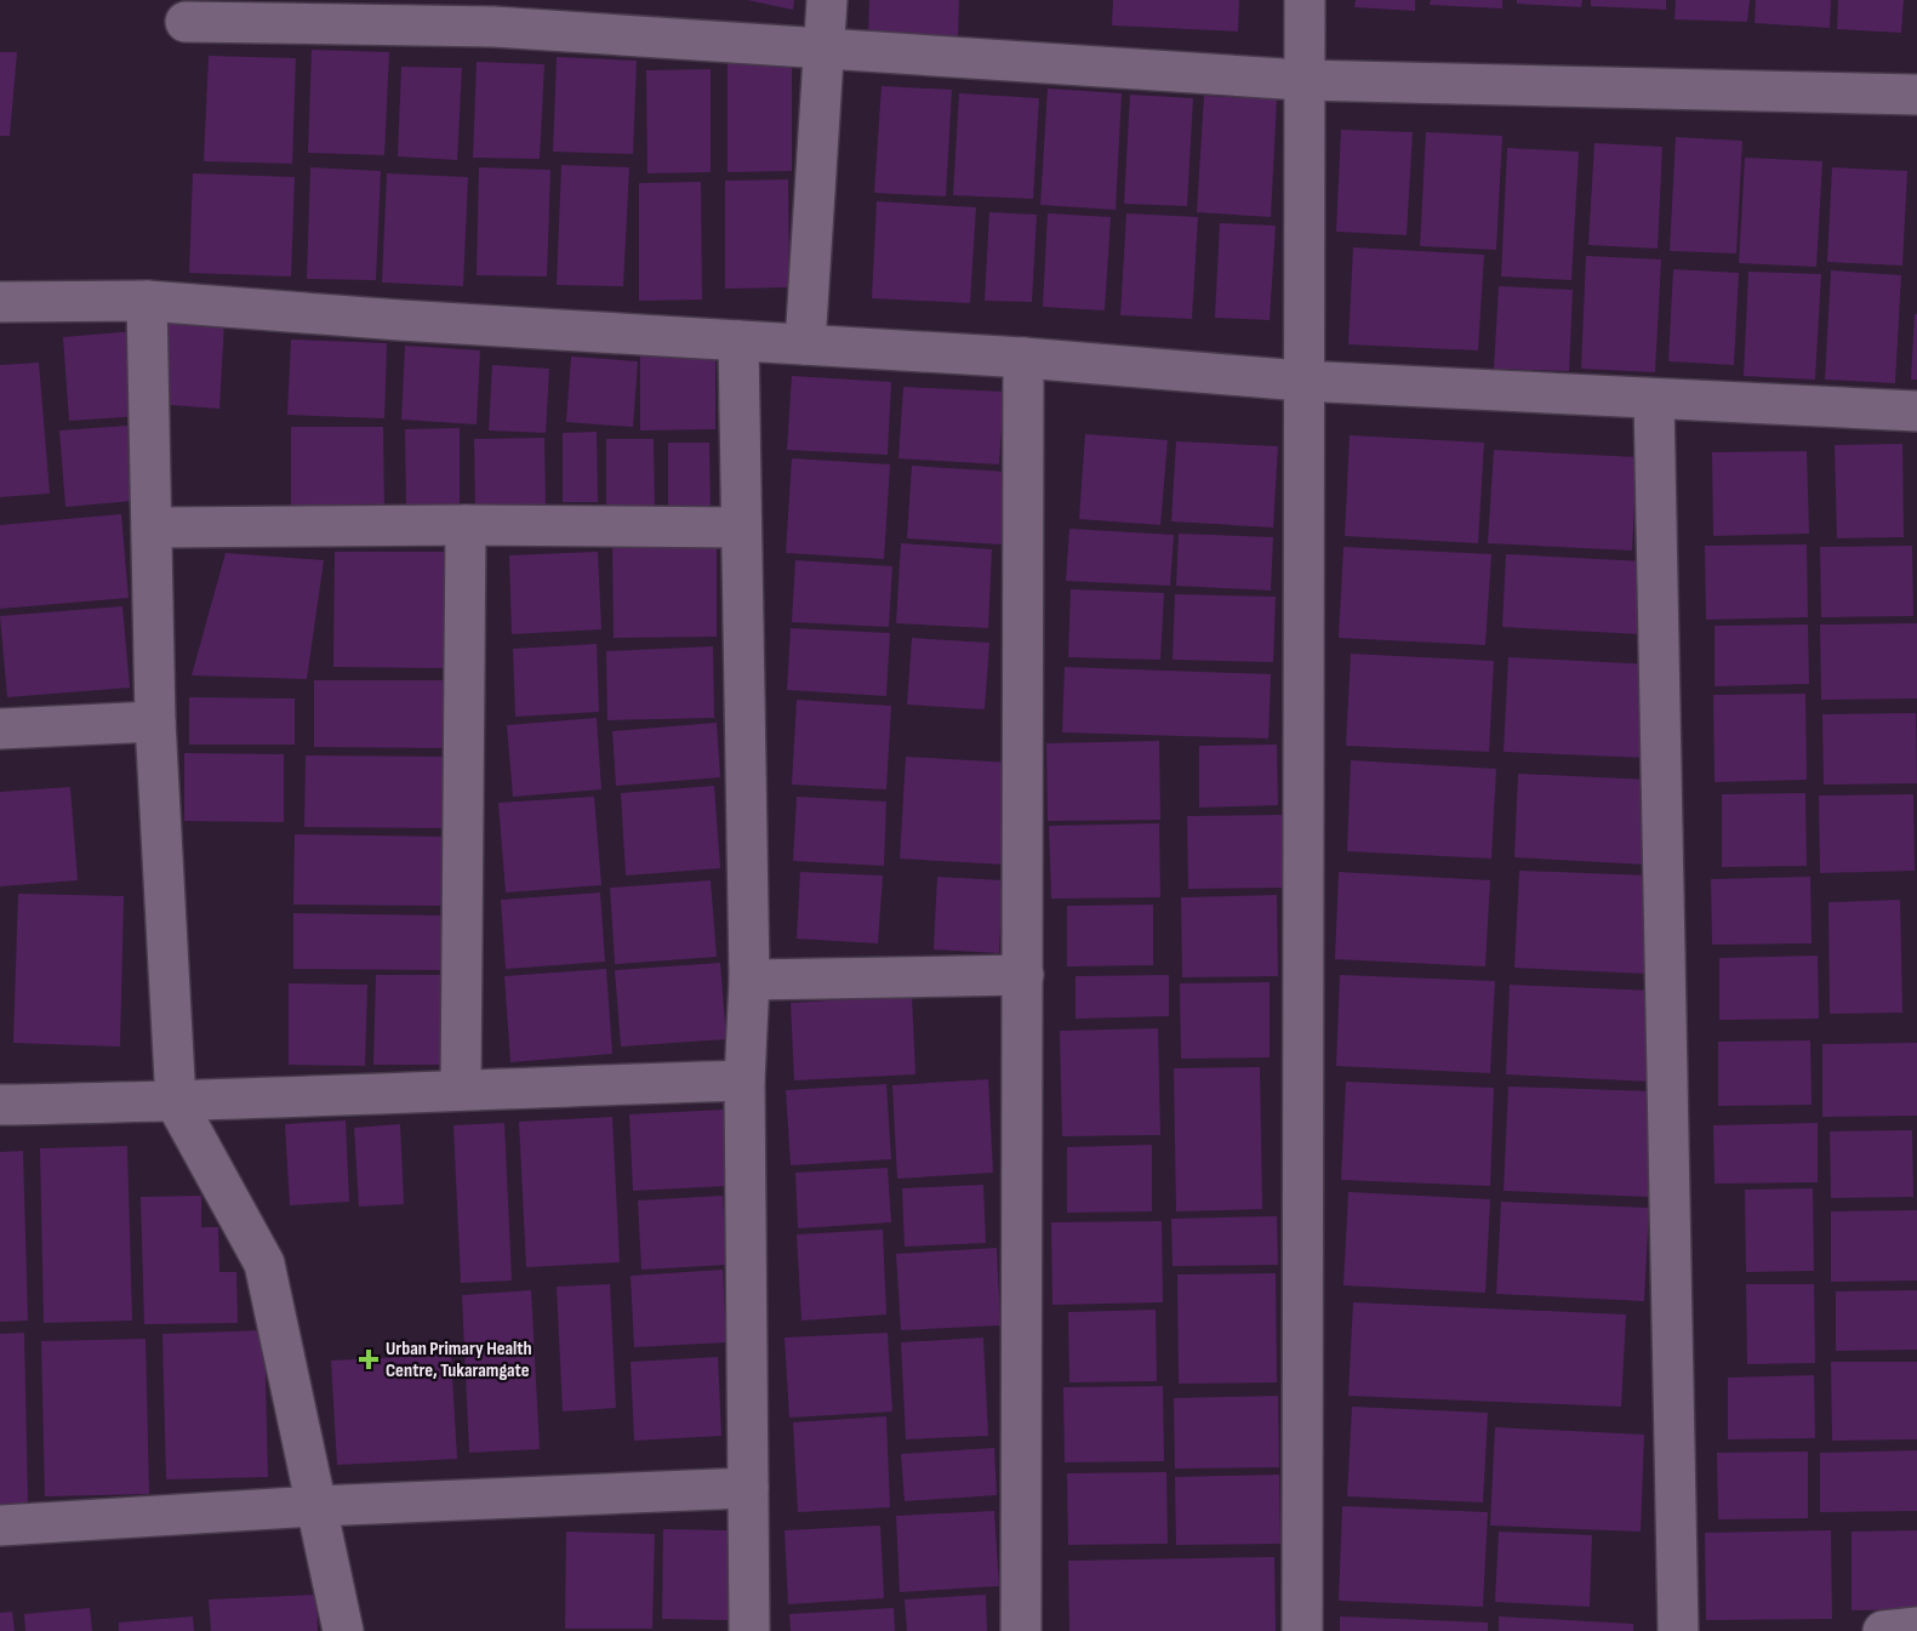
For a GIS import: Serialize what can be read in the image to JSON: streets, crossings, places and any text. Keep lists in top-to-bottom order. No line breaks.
{"places":{"health":["Urban Primary Health Centre, Tukaramgate"]}}
